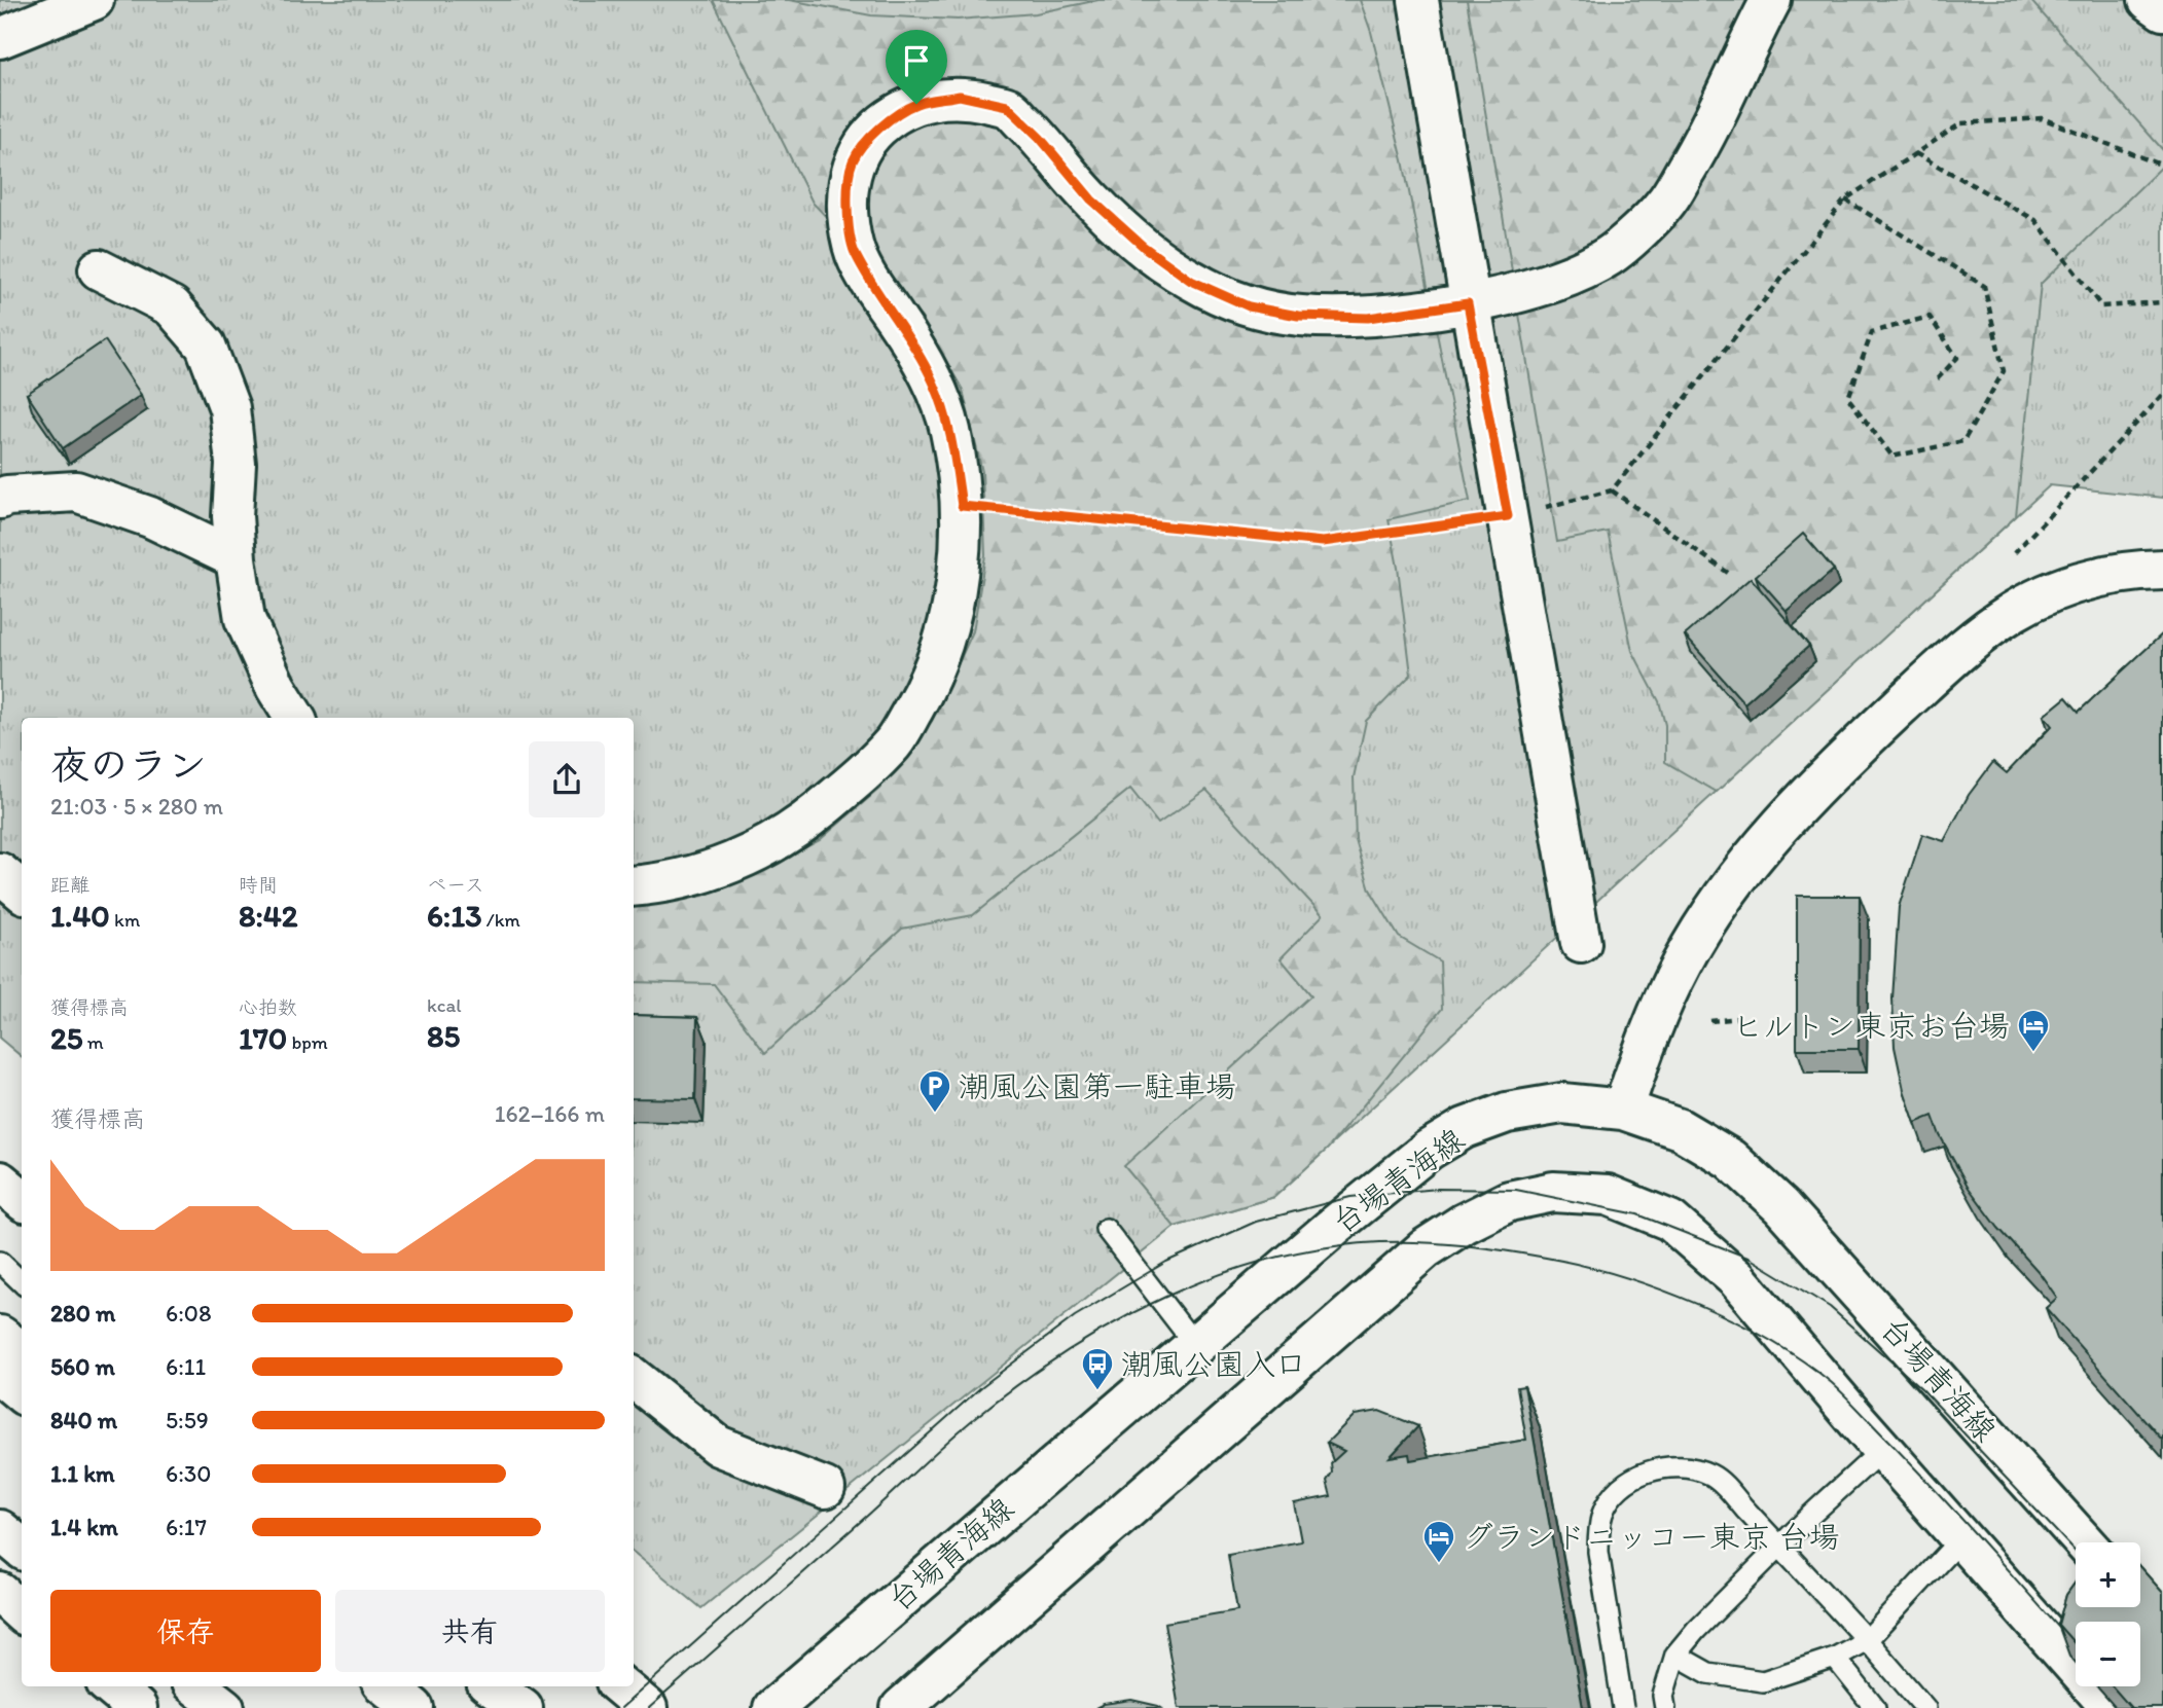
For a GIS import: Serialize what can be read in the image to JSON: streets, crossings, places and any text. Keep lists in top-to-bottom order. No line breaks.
{"streets":{"main road":["台場青海線"]},"places":{"hotel":["ヒルトン東京お台場","グランドニッコー東京 台場"],"parking":["潮風公園第一駐車場"],"bus stop":["潮風公園入口"]},"page":{"heading":["夜のラン","21:03 · 5 × 280 m"],"stats":[["距離","1.40 km"],["時間","8:42"],["ペース","6:13 /km"],["獲得標高","25 m"],["心拍数","170 bpm"],["kcal","85"]],"chart":["獲得標高","162–166 m"],"list":[{"name":"280 m","note":"6:08"},{"name":"560 m","note":"6:11"},{"name":"840 m","note":"5:59"},{"name":"1.1 km","note":"6:30"},{"name":"1.4 km","note":"6:17"}],"map_buttons":["+","−"],"buttons":["保存","共有"]}}
